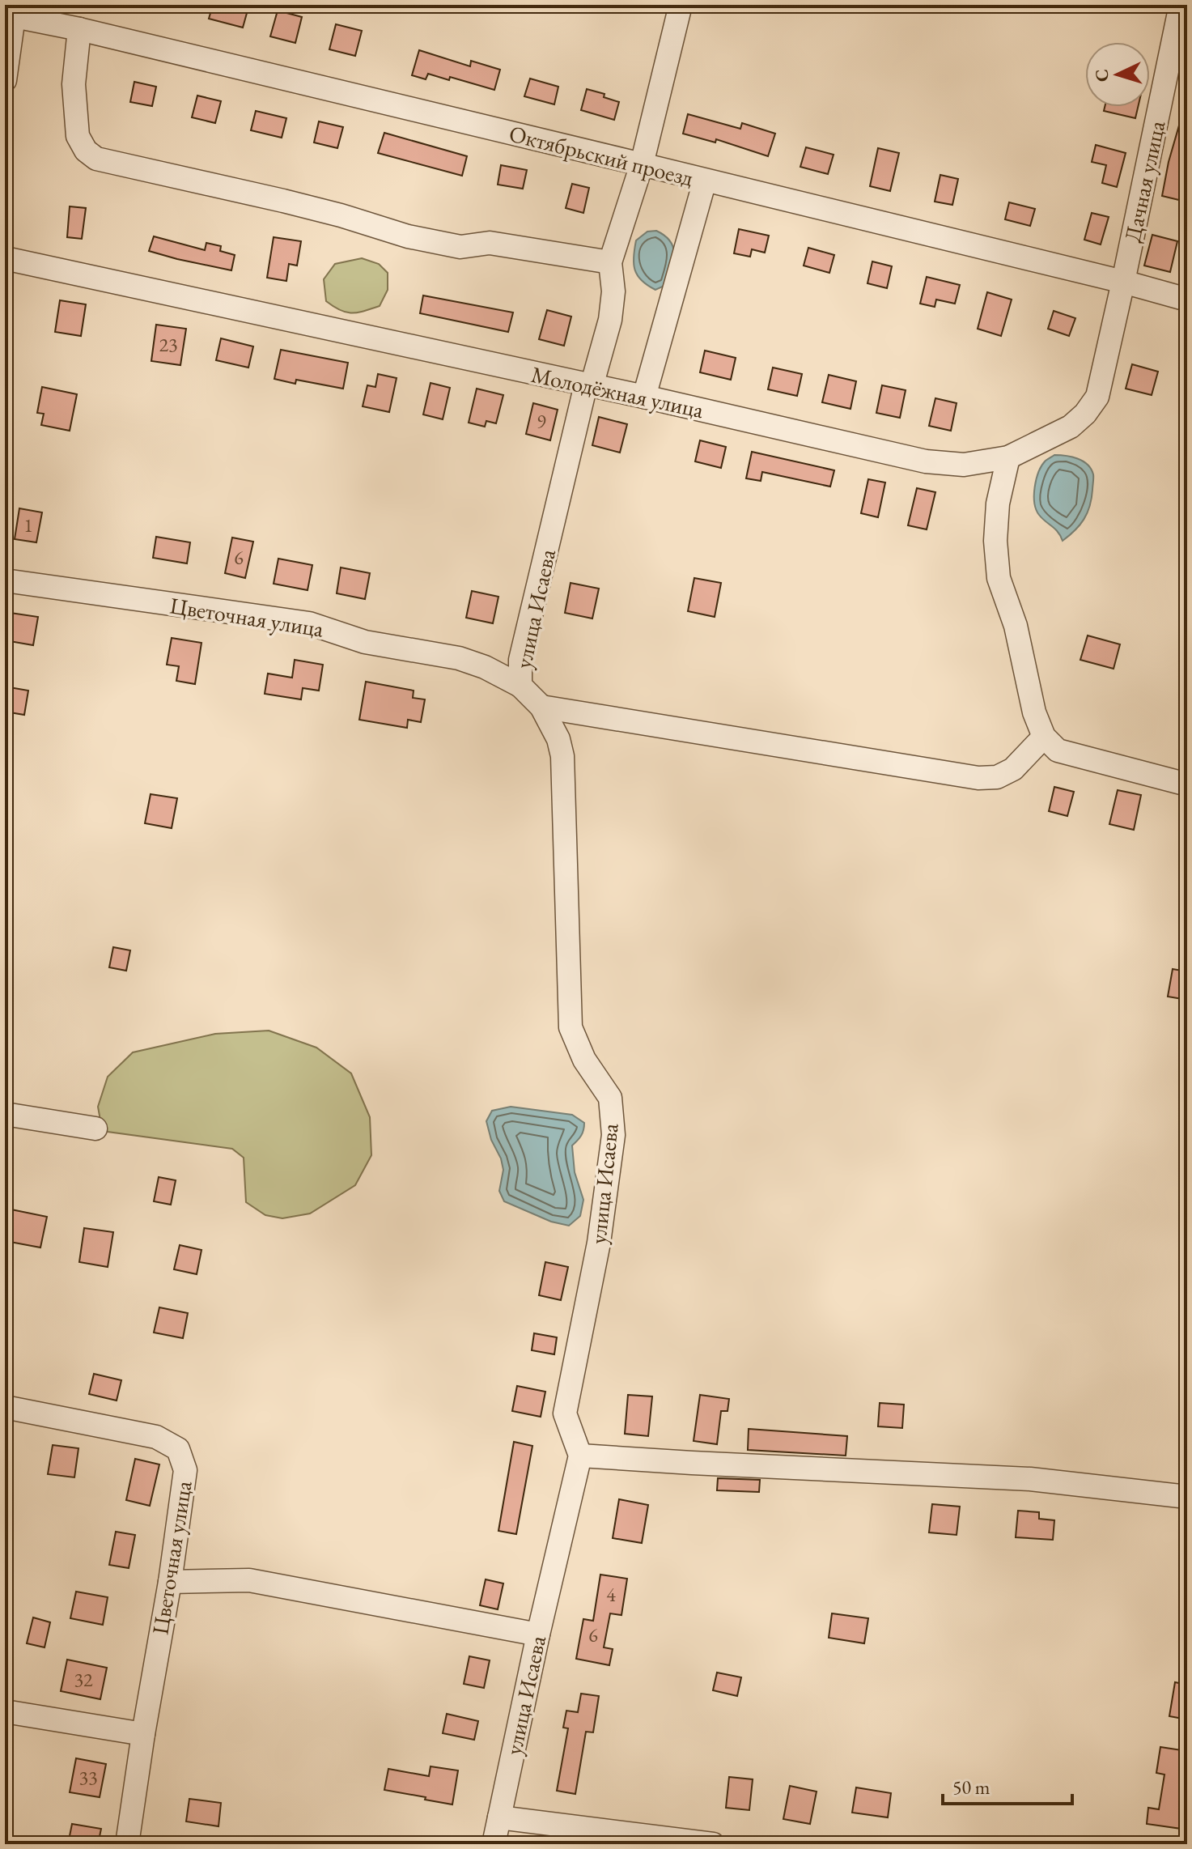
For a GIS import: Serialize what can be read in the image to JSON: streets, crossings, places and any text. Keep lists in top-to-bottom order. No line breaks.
{"streets":{"street":["Октябрьский проезд","Дачная улица","Молодёжная улица","улица Исаева","Цветочная улица"]},"crossings":[["Октябрьский проезд","Дачная улица"],["Октябрьский проезд","Молодёжная улица"],["Дачная улица","Молодёжная улица"],["Молодёжная улица","улица Исаева"],["улица Исаева","Цветочная улица"]],"house_numbers":["23","9","1","6","4","6","32","33"],"scale_bar":"50 m","north":"left"}
